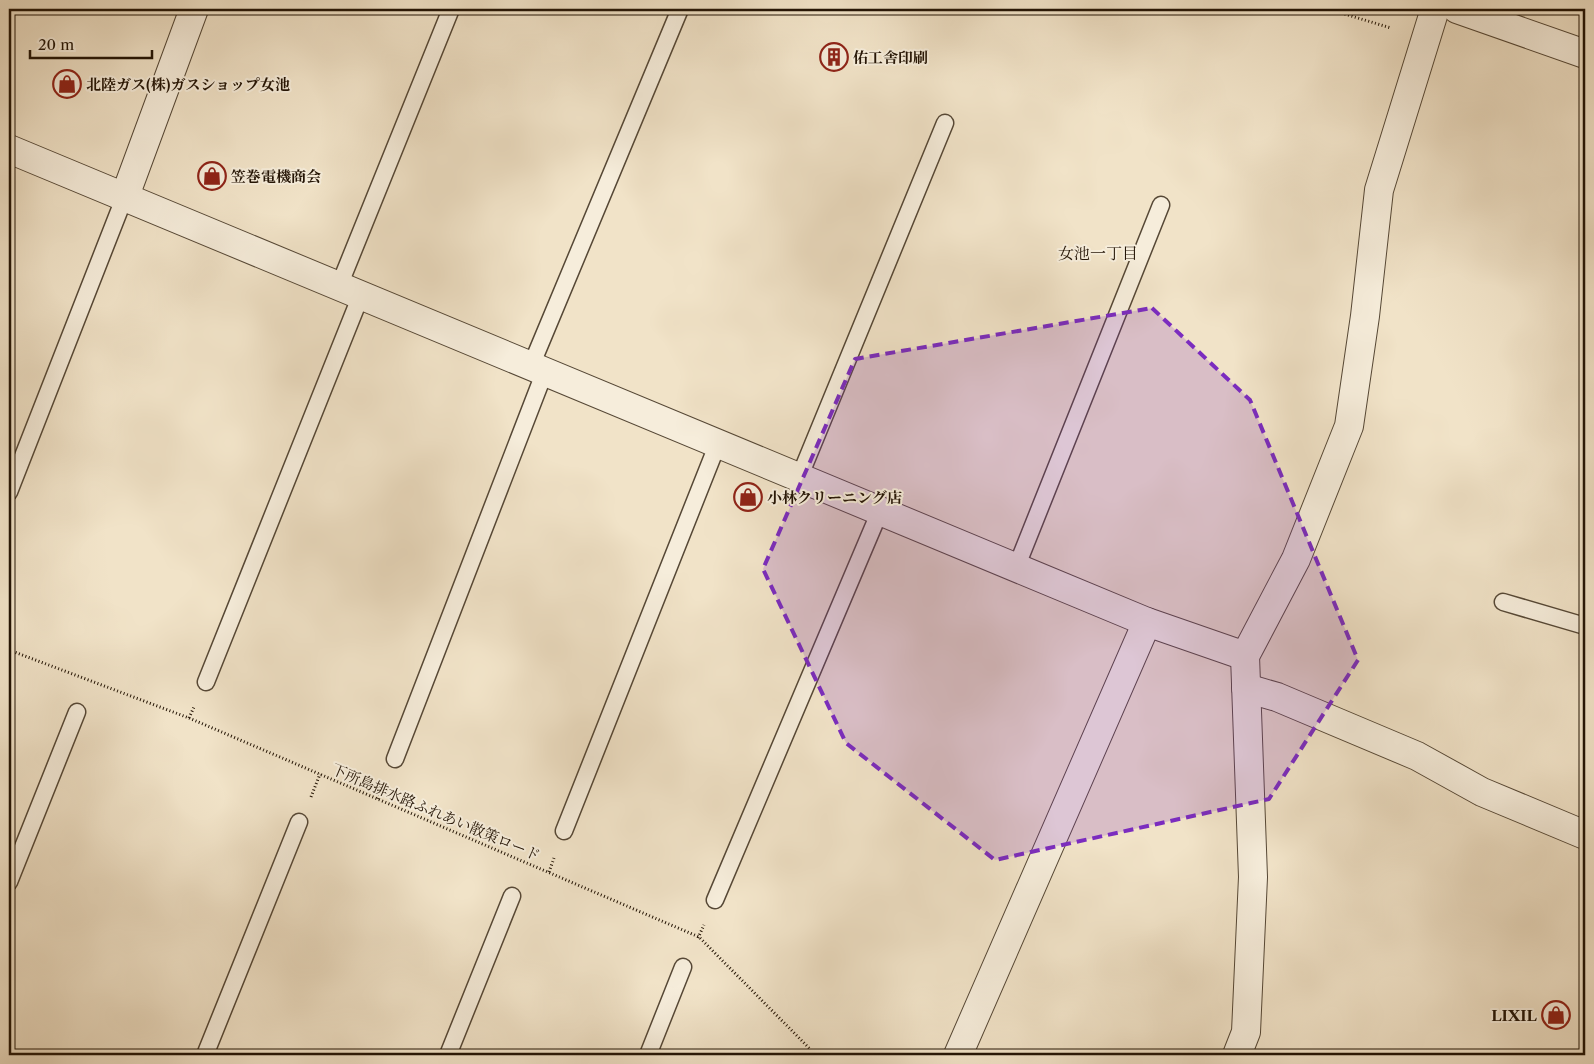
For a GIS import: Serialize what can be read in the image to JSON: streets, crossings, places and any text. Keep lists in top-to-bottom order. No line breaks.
{"streets":{"path":["下所島排水路ふれあい散策ロード"]},"districts":["女池一丁目"],"places":{"building":["佑工舎印刷"],"shop":["北陸ガス(株)ガスショップ女池","笠巻電機商会","小林クリーニング店","LIXIL"]},"scale_bar":"20 m"}
